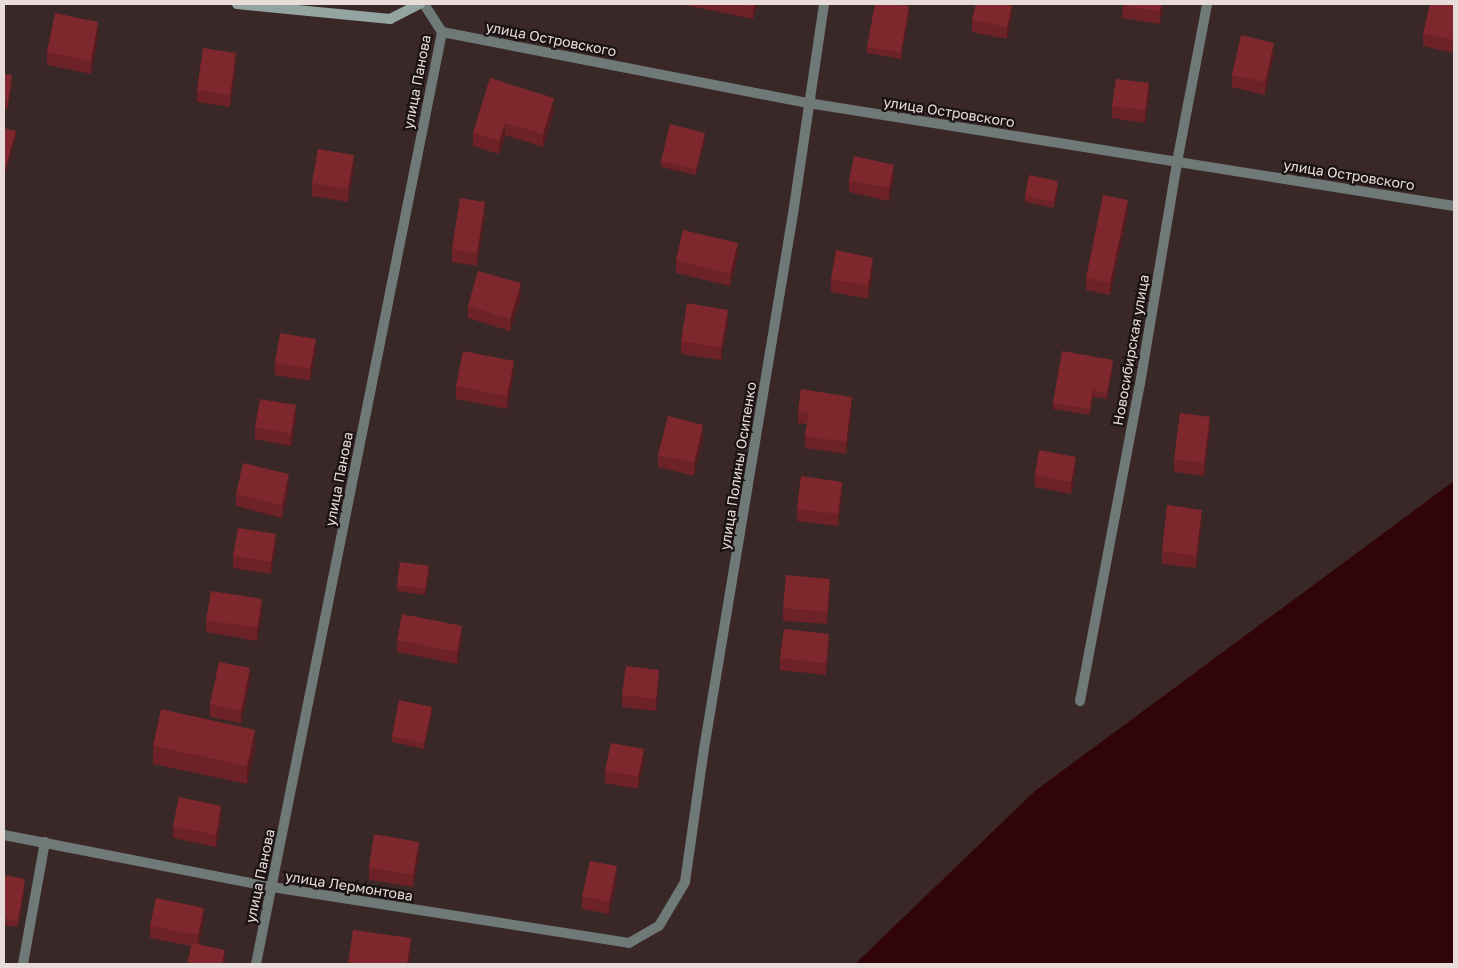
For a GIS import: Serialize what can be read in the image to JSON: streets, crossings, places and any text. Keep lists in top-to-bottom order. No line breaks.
{"streets":{"street":["улица Островского","улица Панова","Новосибирская улица","улица Полины Осипенко","улица Лермонтова"]},"crossings":[["улица Островского","улица Панова"],["улица Островского","Новосибирская улица"],["улица Островского","улица Полины Осипенко"],["улица Панова","улица Лермонтова"],["улица Полины Осипенко","улица Лермонтова"]]}
